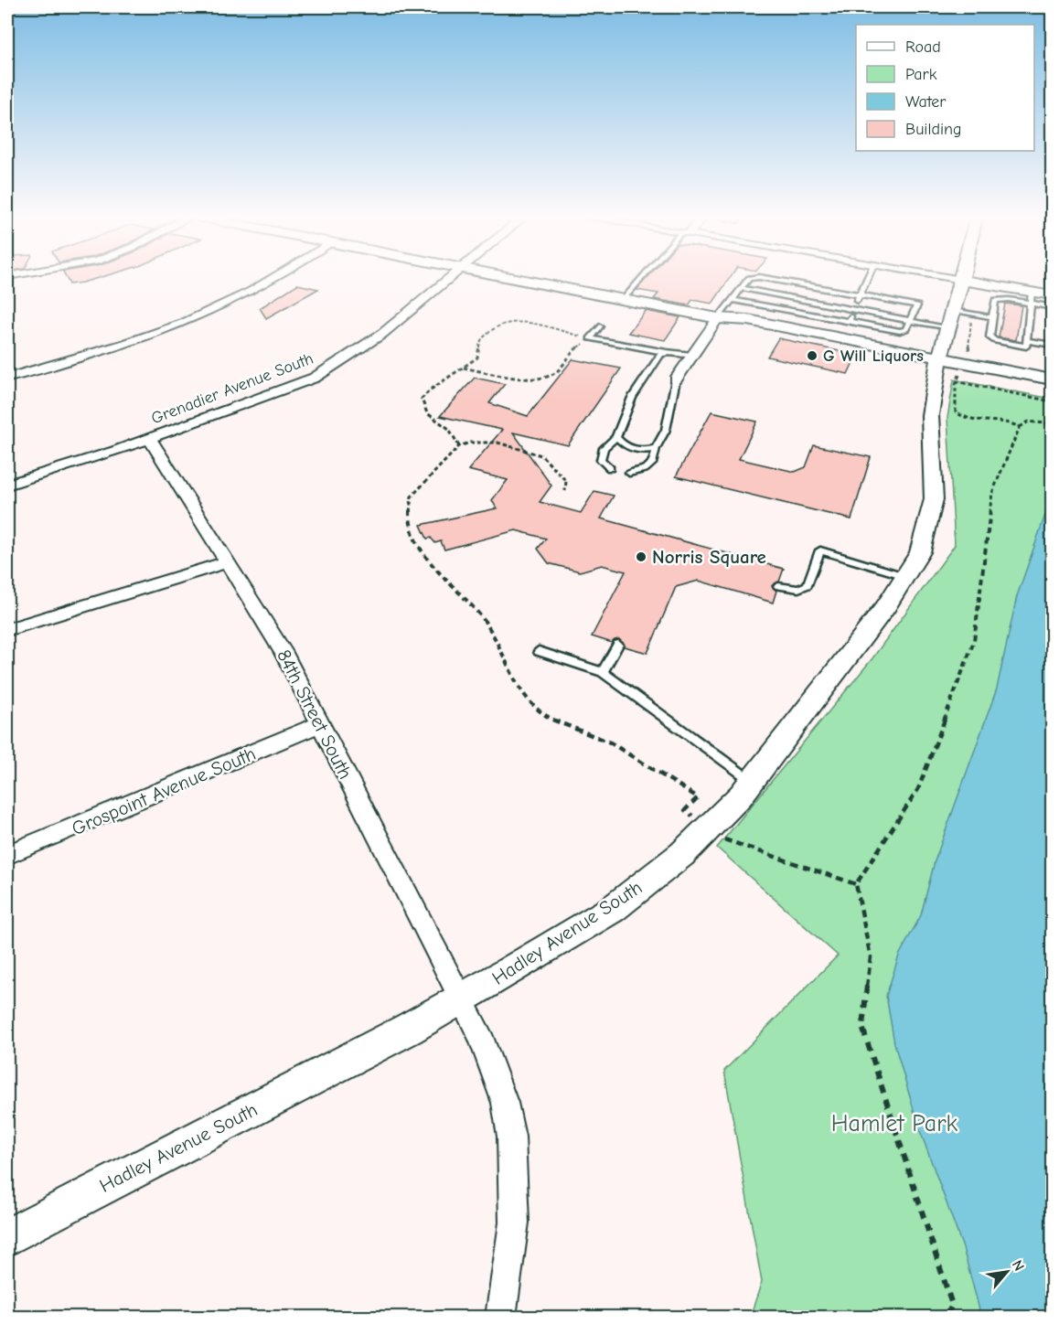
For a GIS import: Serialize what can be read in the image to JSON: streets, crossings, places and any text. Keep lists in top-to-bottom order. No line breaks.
{"streets":{"street":["Grenadier Avenue South","84th Street South","Grospoint Avenue South","Hadley Avenue South"]},"crossings":[["Grenadier Avenue South","84th Street South"],["84th Street South","Grospoint Avenue South"],["84th Street South","Hadley Avenue South"]],"parks":["Hamlet Park"],"places":["G Will Liquors","Norris Square"],"legend":["Road","Park","Water","Building"],"north":"top right"}
